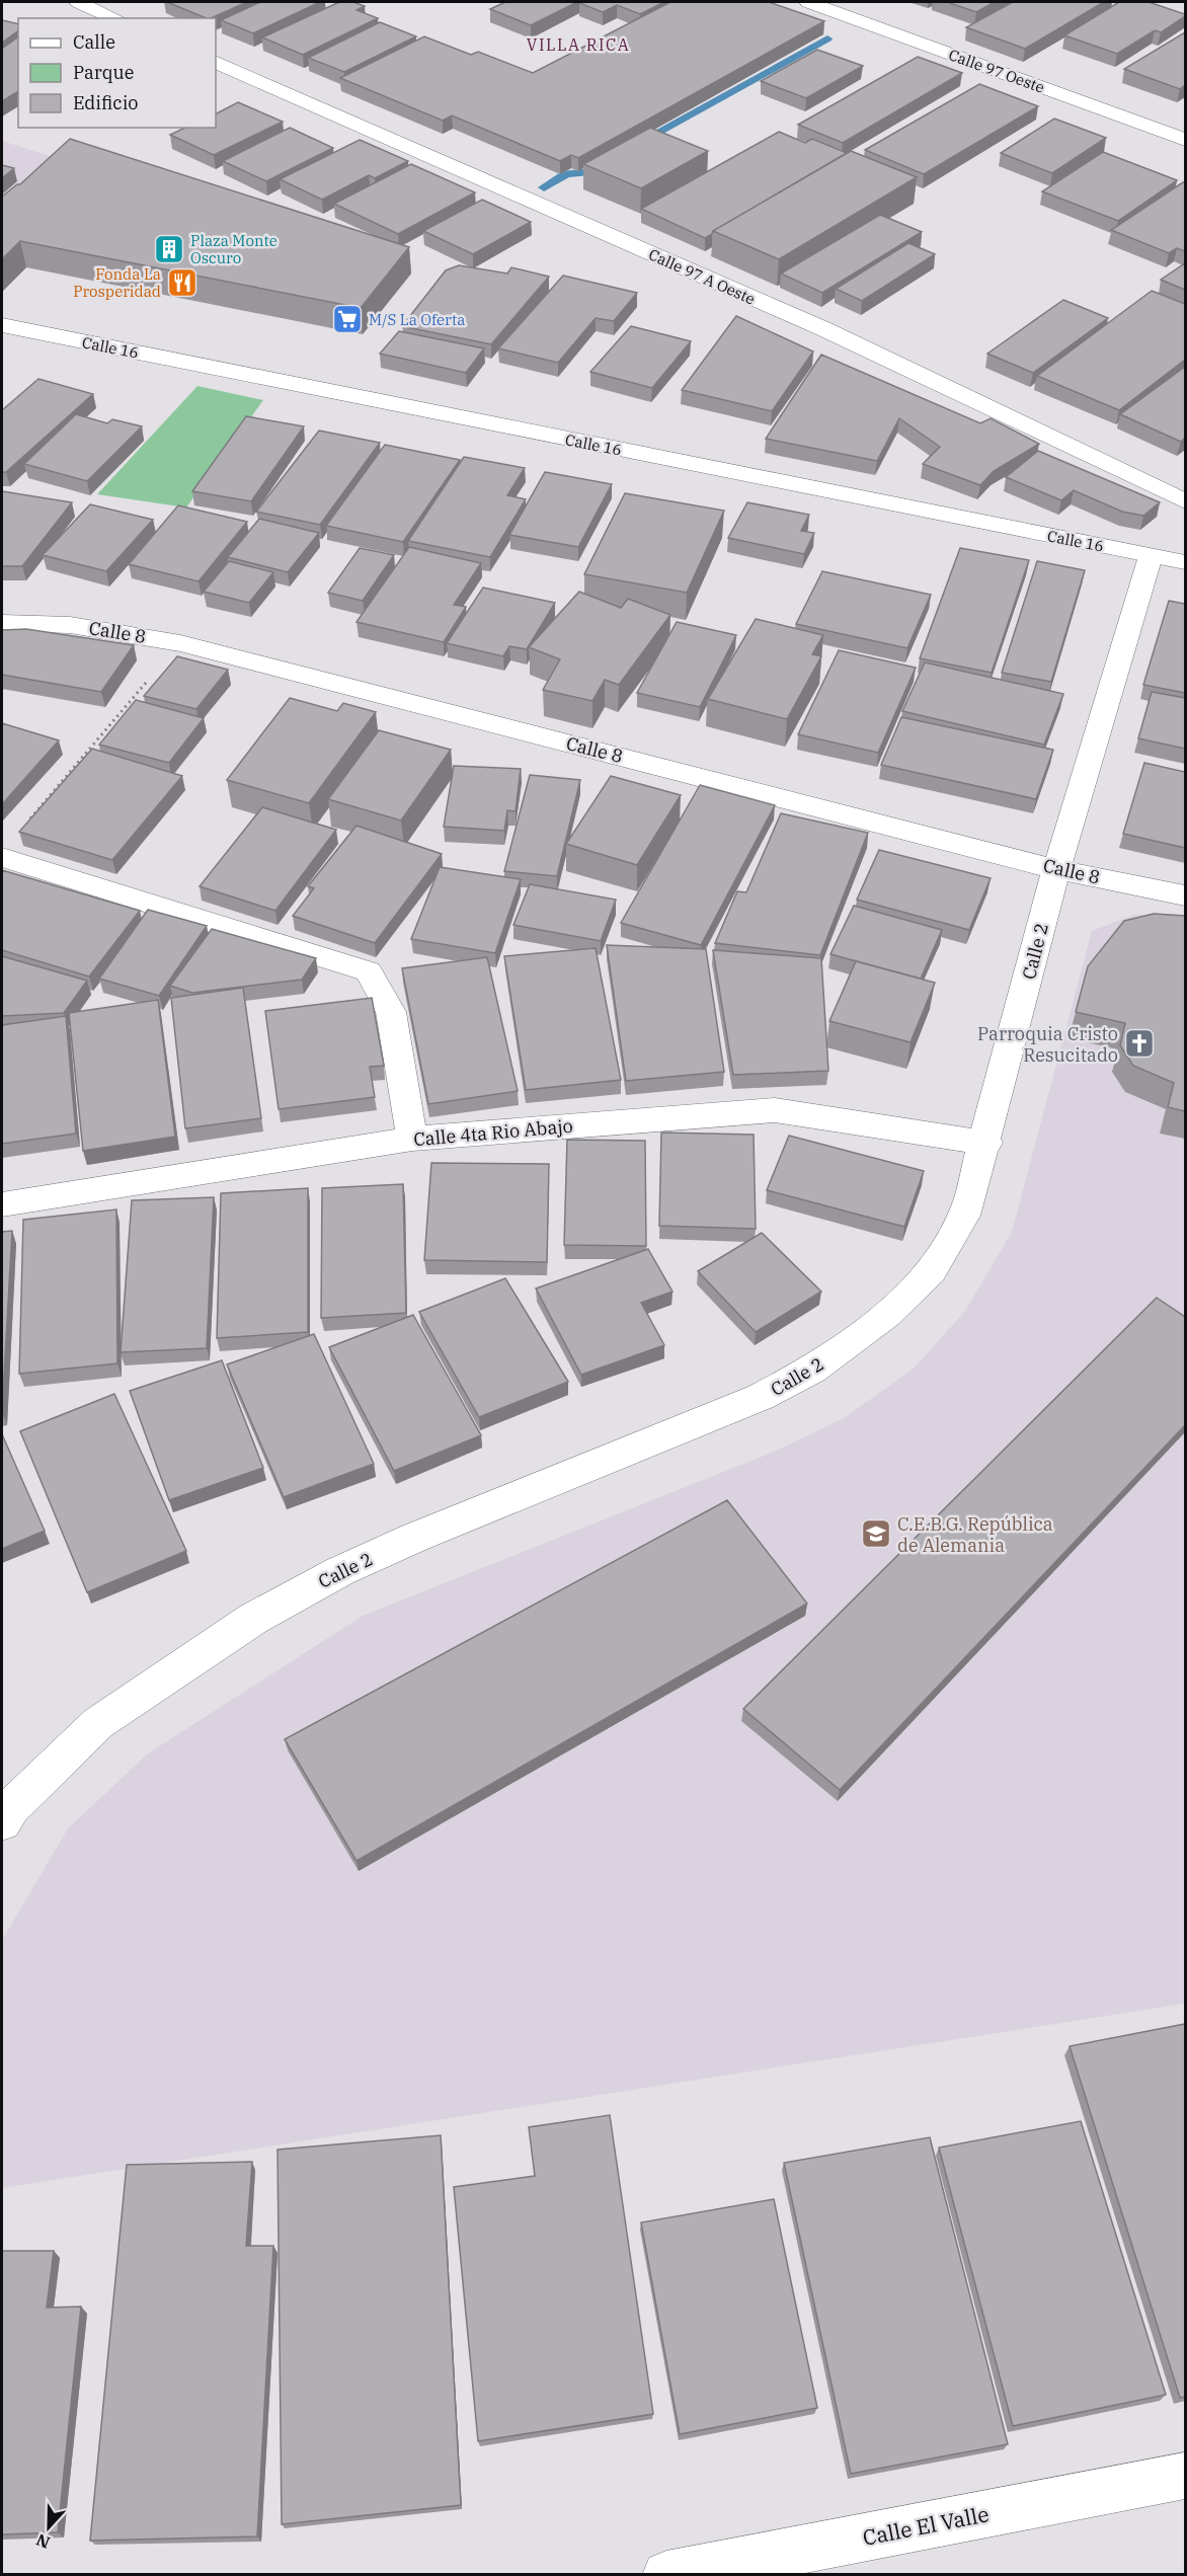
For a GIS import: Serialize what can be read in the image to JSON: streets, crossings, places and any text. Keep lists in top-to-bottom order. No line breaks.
{"streets":{"street":["Calle 97 Oeste","Calle 97 A Oeste","Calle 16","Calle 8","Calle 2","Calle 4ta Rio Abajo","Calle El Valle"]},"crossings":[["Calle 16","Calle 2"],["Calle 8","Calle 2"],["Calle 2","Calle 4ta Rio Abajo"]],"districts":["VILLA RICA"],"places":{"building":["Plaza Monte Oscuro"],"restaurant":["Fonda La Prosperidad"],"supermarket":["M/S La Oferta"],"church":["Parroquia Cristo Resucitado"],"school or university":["C.E.B.G. República de Alemania"]},"legend":["Calle","Parque","Edificio"],"north":"bottom"}
